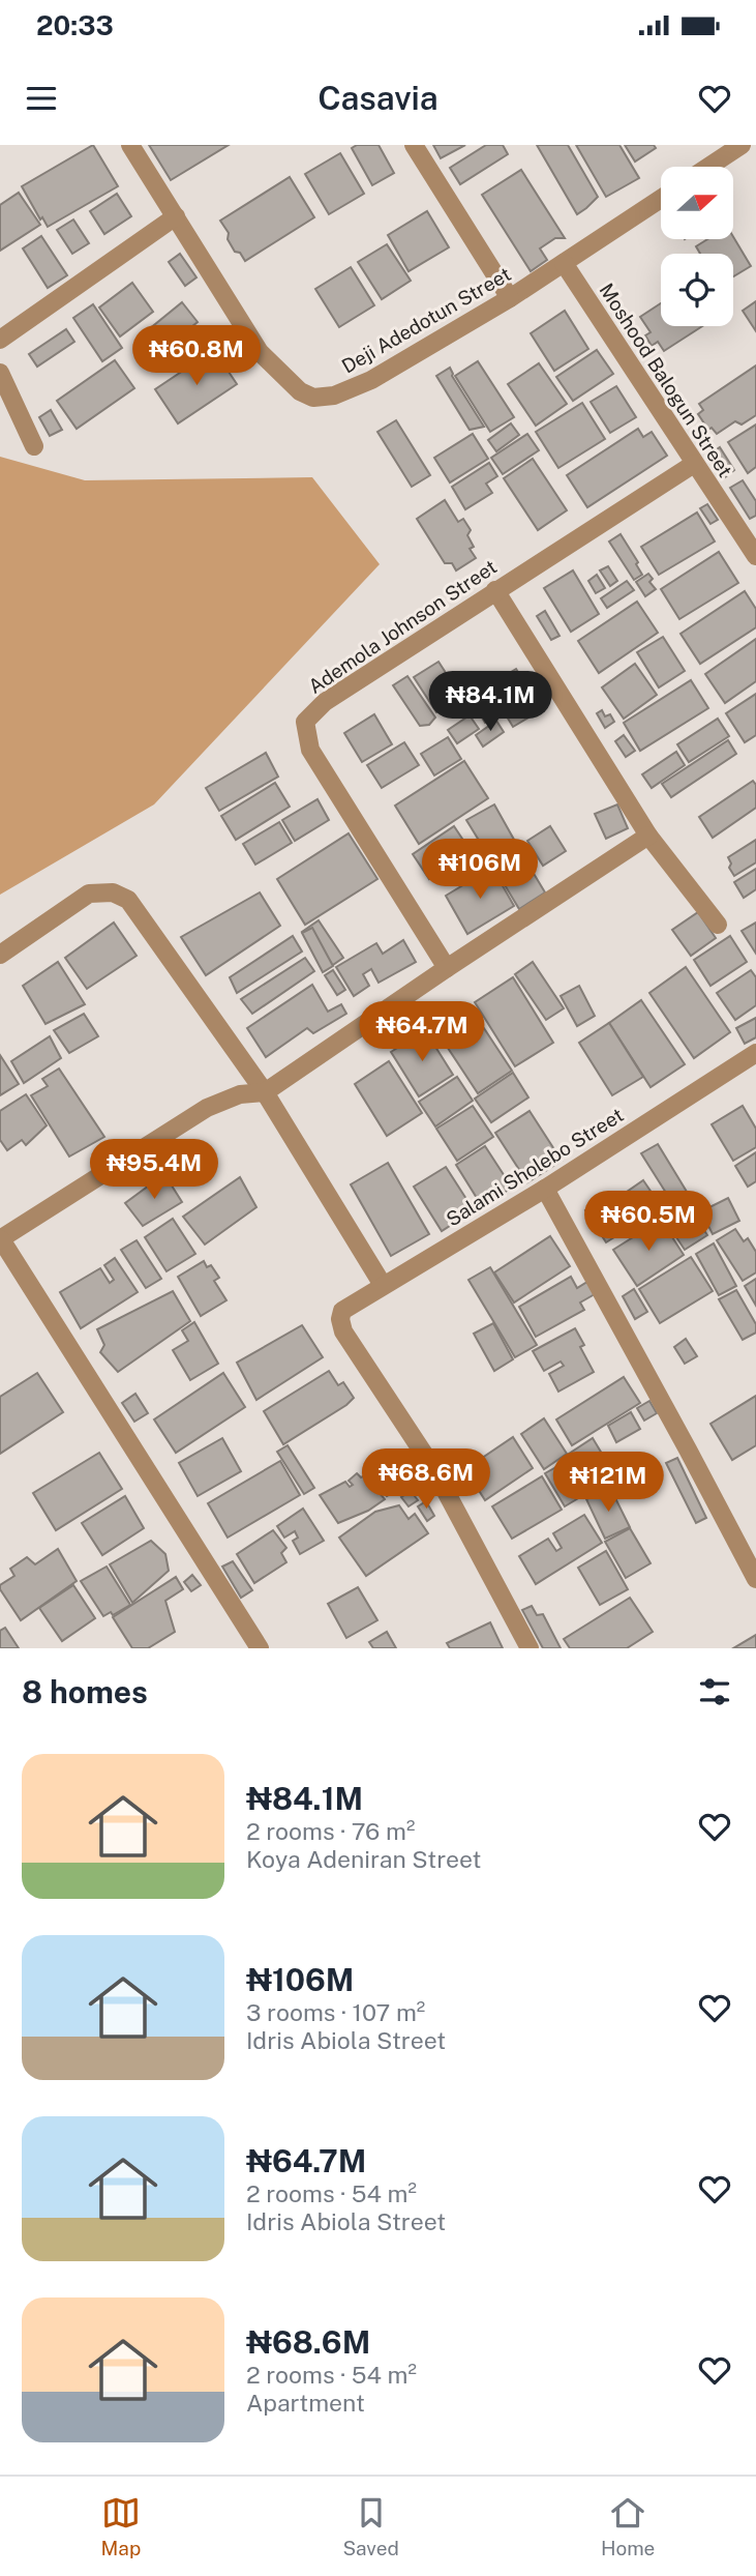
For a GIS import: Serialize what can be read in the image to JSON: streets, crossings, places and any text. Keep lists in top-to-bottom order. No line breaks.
{"streets":{"street":["Deji Adedotun Street","Moshood Balogun Street","Ademola Johnson Street","Salami Sholebo Street"]},"crossings":[["Deji Adedotun Street","Moshood Balogun Street"],["Moshood Balogun Street","Ademola Johnson Street"]],"north":"right","page":{"status":"20:33","header":"Casavia","price":["₦60.8M","₦84.1M","₦106M","₦64.7M","₦95.4M","₦60.5M","₦68.6M","₦121M"],"heading":"8 homes","list":[{"name":"₦84.1M","note":"2 rooms · 76 m² · Koya Adeniran Street"},{"name":"₦106M","note":"3 rooms · 107 m² · Idris Abiola Street"},{"name":"₦64.7M","note":"2 rooms · 54 m² · Idris Abiola Street"},{"name":"₦68.6M","note":"2 rooms · 54 m² · Apartment"}],"tabs":["Map","Saved","Home"]}}
